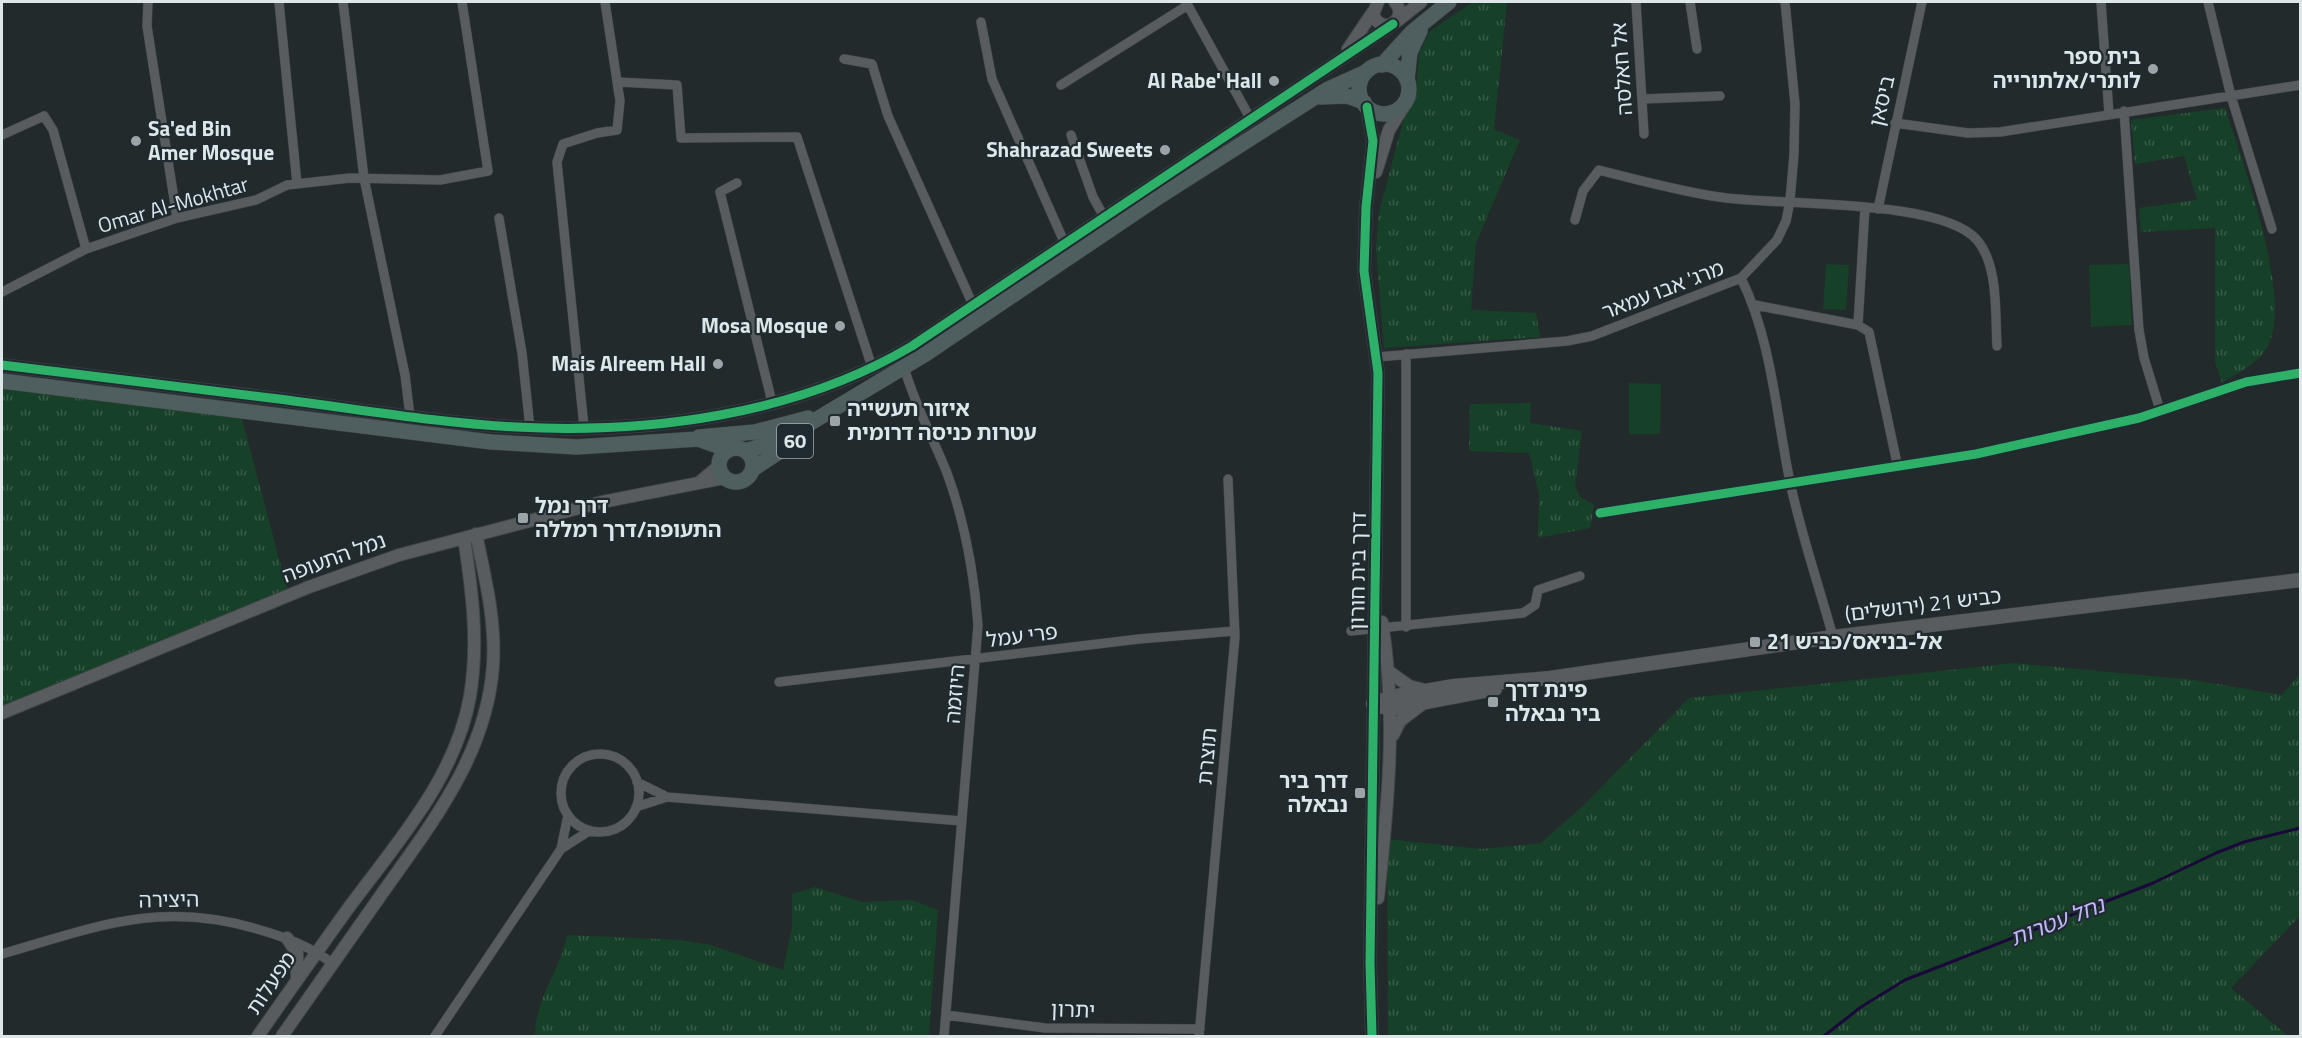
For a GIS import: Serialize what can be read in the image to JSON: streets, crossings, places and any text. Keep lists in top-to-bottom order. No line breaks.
{"streets":{"highway":["60"],"main road":["כביש 21 (ירושלים)"],"street":["אל חאלסה","ביסאן","Omar Al-Mokhtar","מרג' אבו עמאר","נמל התעופה","דרך בית חורון","פרי עמל","היוזמה","תוצרת","היצירה","מפעלות","יתרון"]},"crossings":[["מרג' אבו עמאר","דרך בית חורון"],["60","נמל התעופה"],["60","דרך בית חורון"],["60","היוזמה"],["נמל התעופה","מפעלות"],["דרך בית חורון","כביש 21 (ירושלים)"],["פרי עמל","היוזמה"],["פרי עמל","תוצרת"],["היוזמה","יתרון"],["תוצרת","יתרון"],["היצירה","מפעלות"]],"water":["נחל עטרות"],"places":{"other":["בית ספר לותרי/אלתורייה","Al Rabe' Hall","Sa'ed Bin Amer Mosque","Shahrazad Sweets","Mosa Mosque","Mais Alreem Hall"],"transit":["איזור תעשייה עטרות כניסה דרומית","דרך נמל התעופה/דרך רמללה","אל-בניאס/כביש 21","פינת דרך ביר נבאלה","דרך ביר נבאלה"]}}
